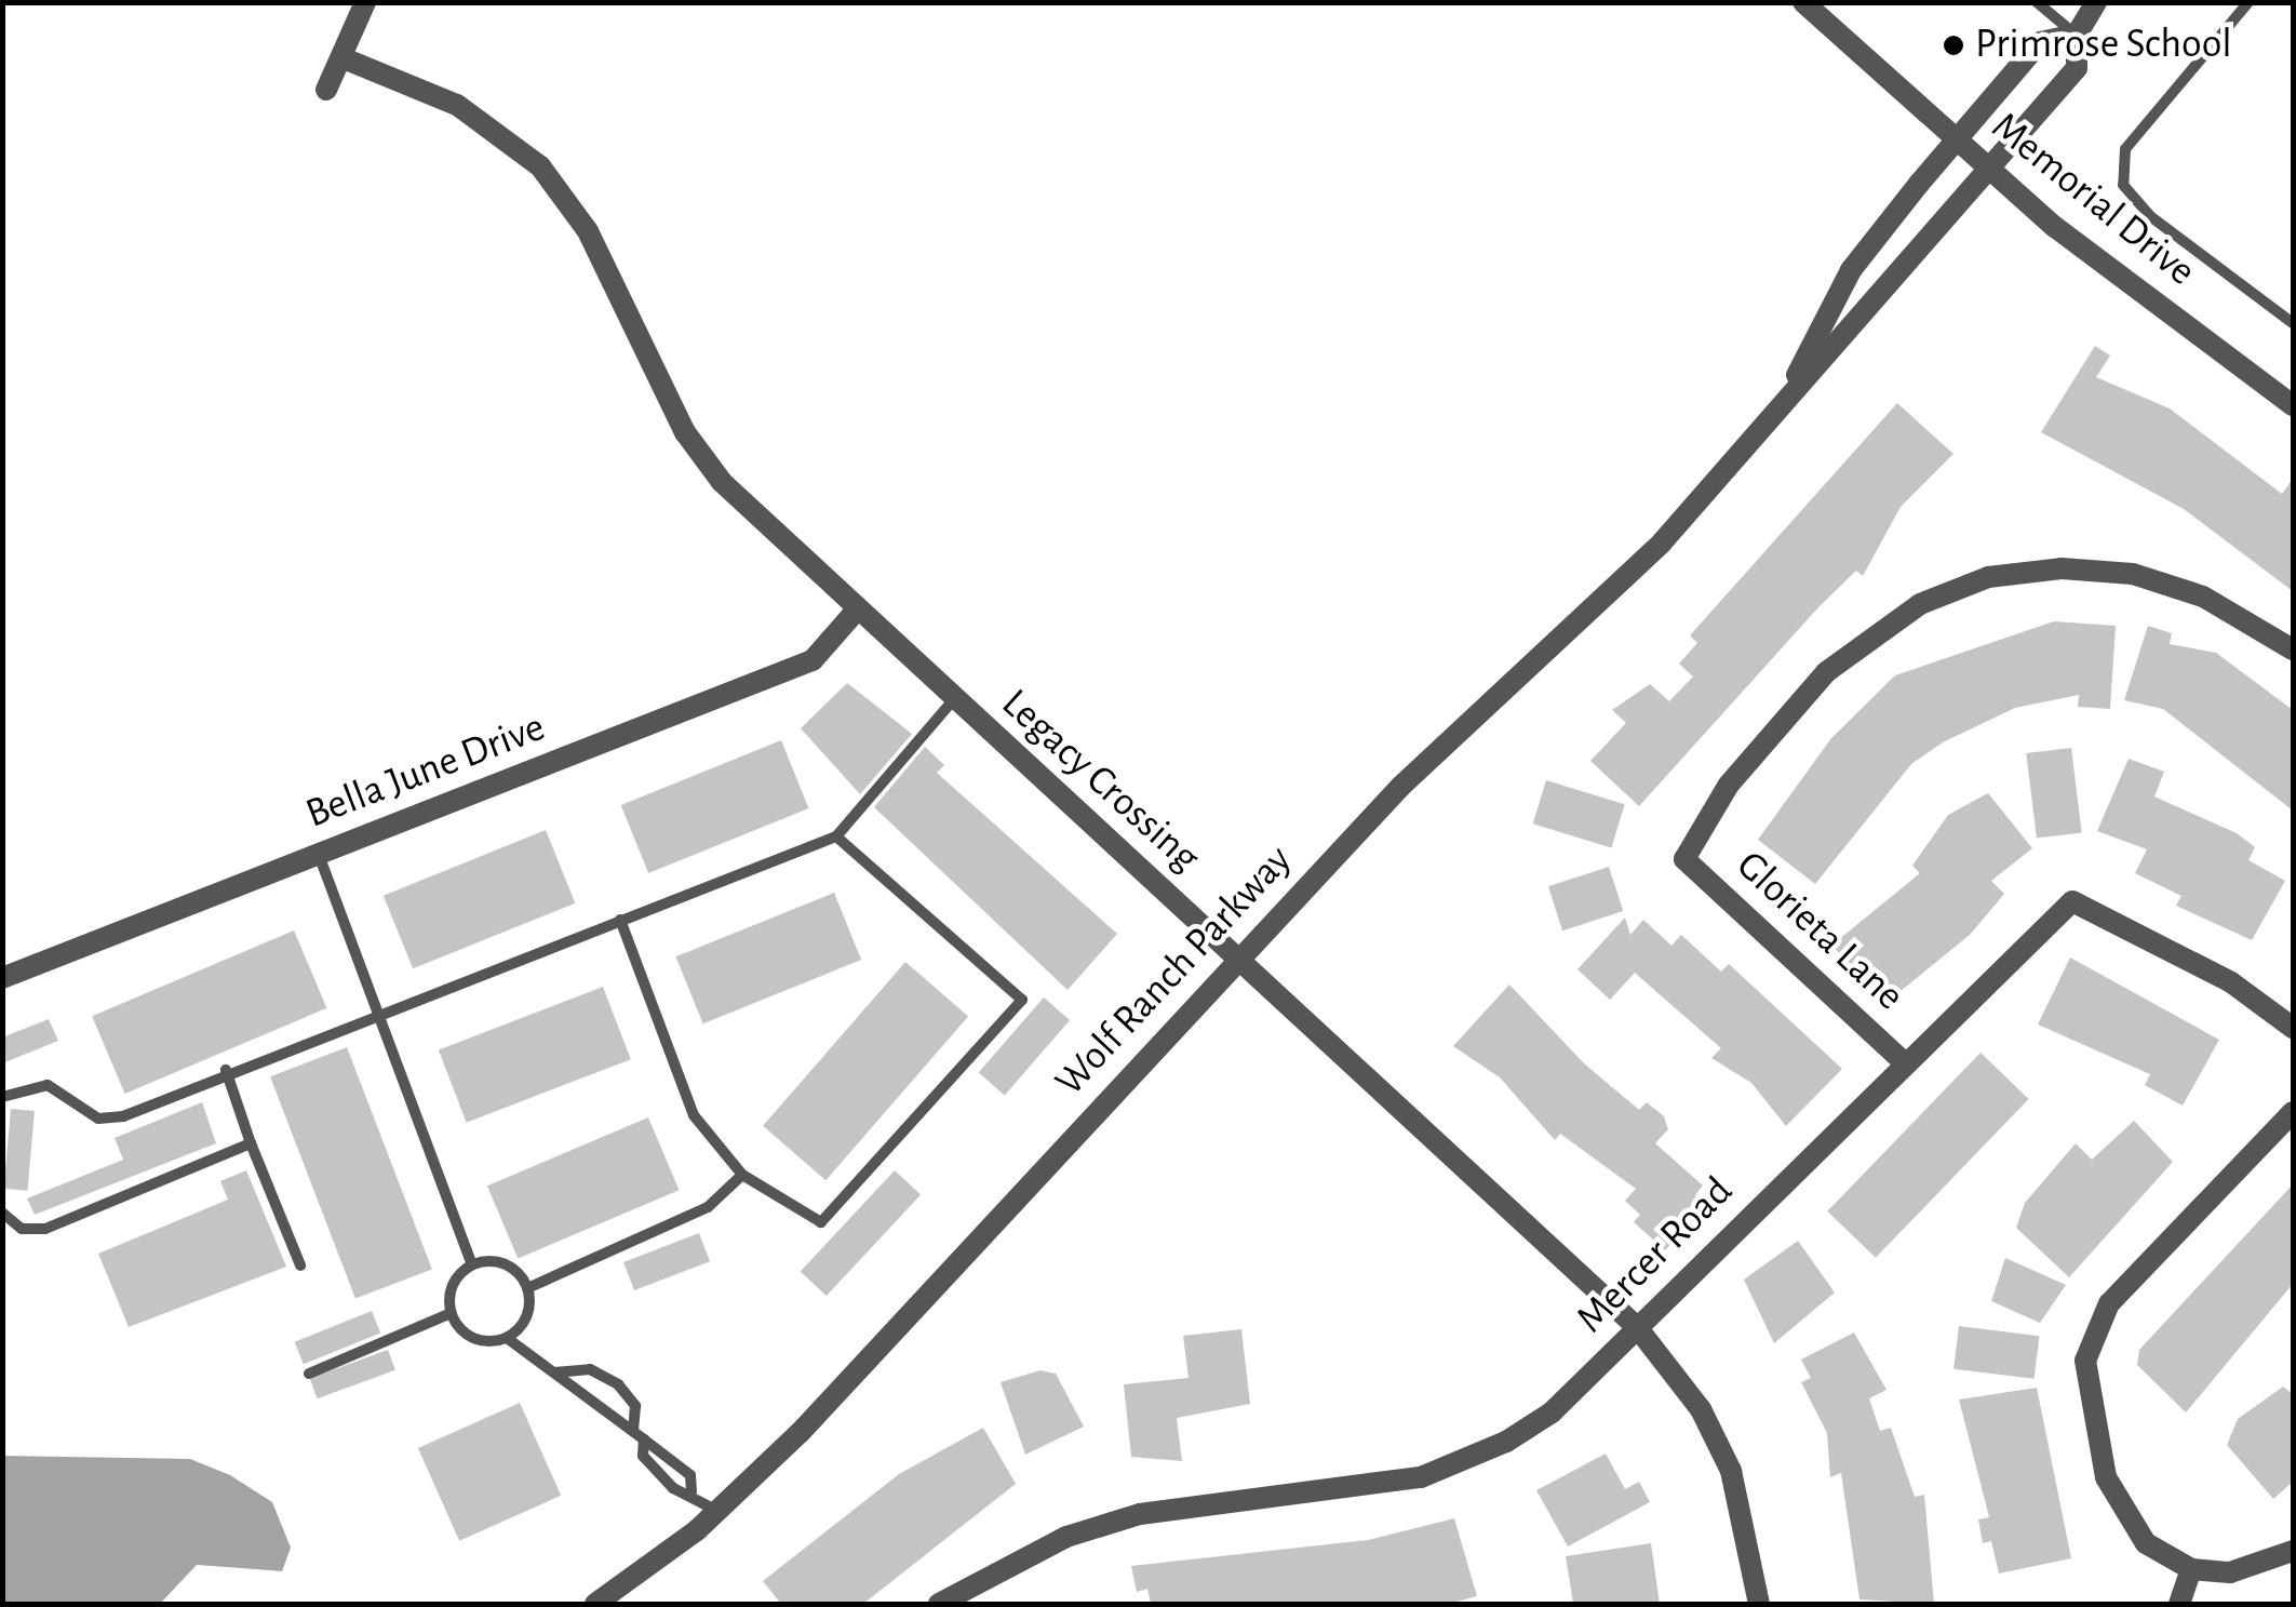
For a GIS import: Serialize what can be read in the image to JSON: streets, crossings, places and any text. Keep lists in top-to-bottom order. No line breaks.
{"streets":{"street":["Memorial Drive","Bella June Drive","Legacy Crossing","Glorieta Lane","Wolf Ranch Parkway","Mercer Road"]},"crossings":[["Memorial Drive","Wolf Ranch Parkway"],["Bella June Drive","Legacy Crossing"],["Legacy Crossing","Wolf Ranch Parkway"],["Legacy Crossing","Mercer Road"],["Glorieta Lane","Mercer Road"]],"places":["Primrose School"]}
